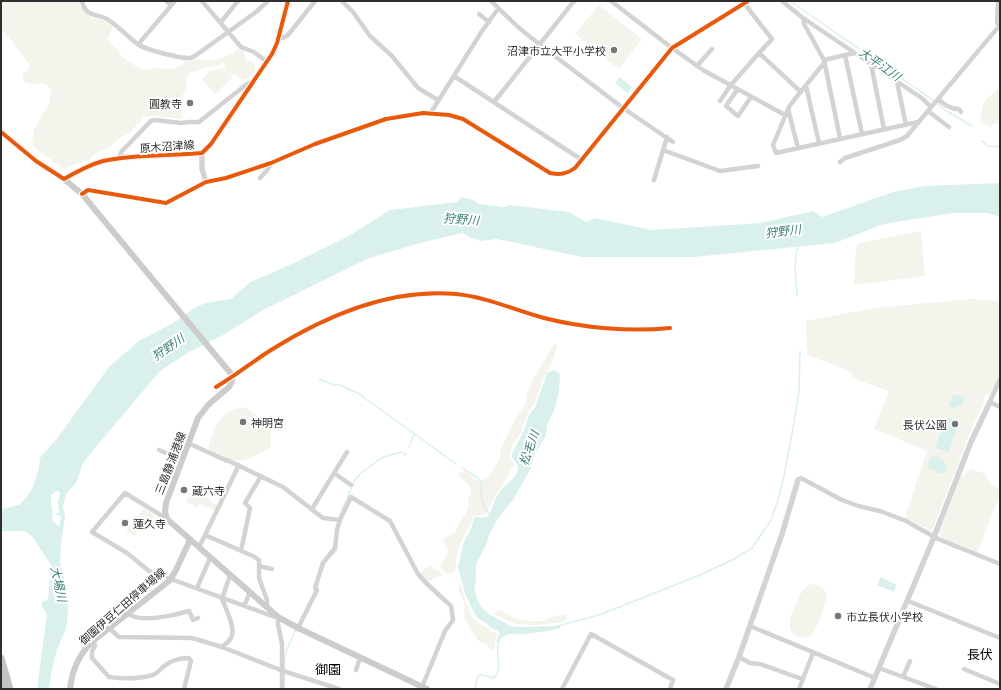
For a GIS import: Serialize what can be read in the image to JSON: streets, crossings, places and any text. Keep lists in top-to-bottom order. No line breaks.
{"streets":{"main road":["原木沼津線","三島静浦港線","御園伊豆仁田停車場線"]},"districts":["長伏","御園"],"water":["大平江川","狩野川","松毛川","大場川"],"places":["沼津市立大平小学校","圓教寺","神明宮","長伏公園","蔵六寺","蓮久寺","市立長伏小学校"]}
